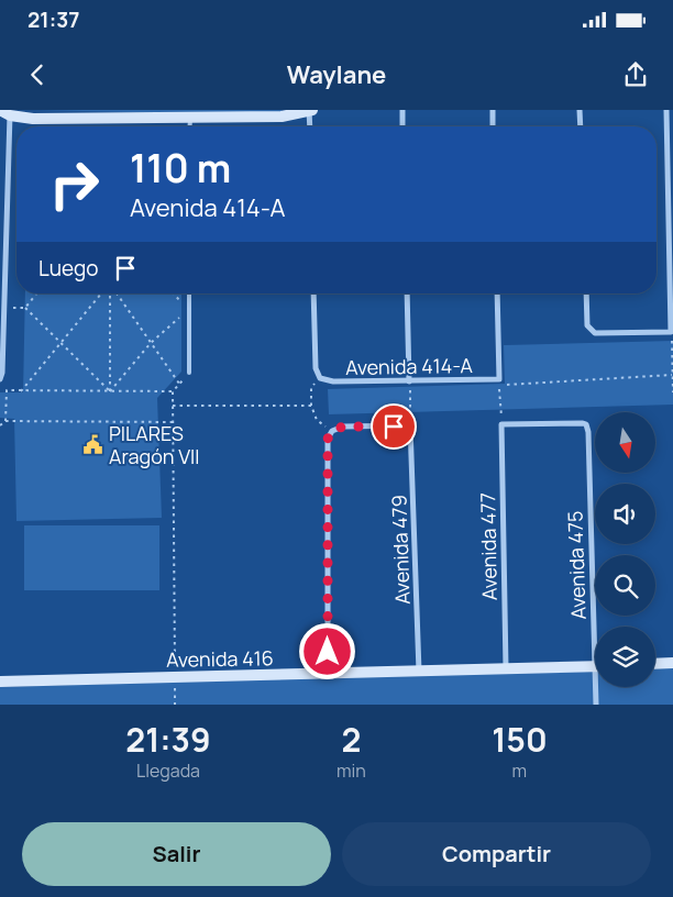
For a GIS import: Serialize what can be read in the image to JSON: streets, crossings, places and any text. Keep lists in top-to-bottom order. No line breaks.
{"streets":{"street":["Avenida 414-A","Avenida 477","Avenida 479","Avenida 475","Avenida 416"]},"crossings":[["Avenida 477","Avenida 475"],["Avenida 477","Avenida 416"],["Avenida 479","Avenida 416"]],"places":{"public building":["PILARES Aragón VII"]},"north":"bottom","page":{"status":"21:37","header":"Waylane","turn":["110 m","Avenida 414-A"],"then":"Luego","eta":["21:39","Llegada","2","min","150","m"],"buttons":["Salir","Compartir"]}}
